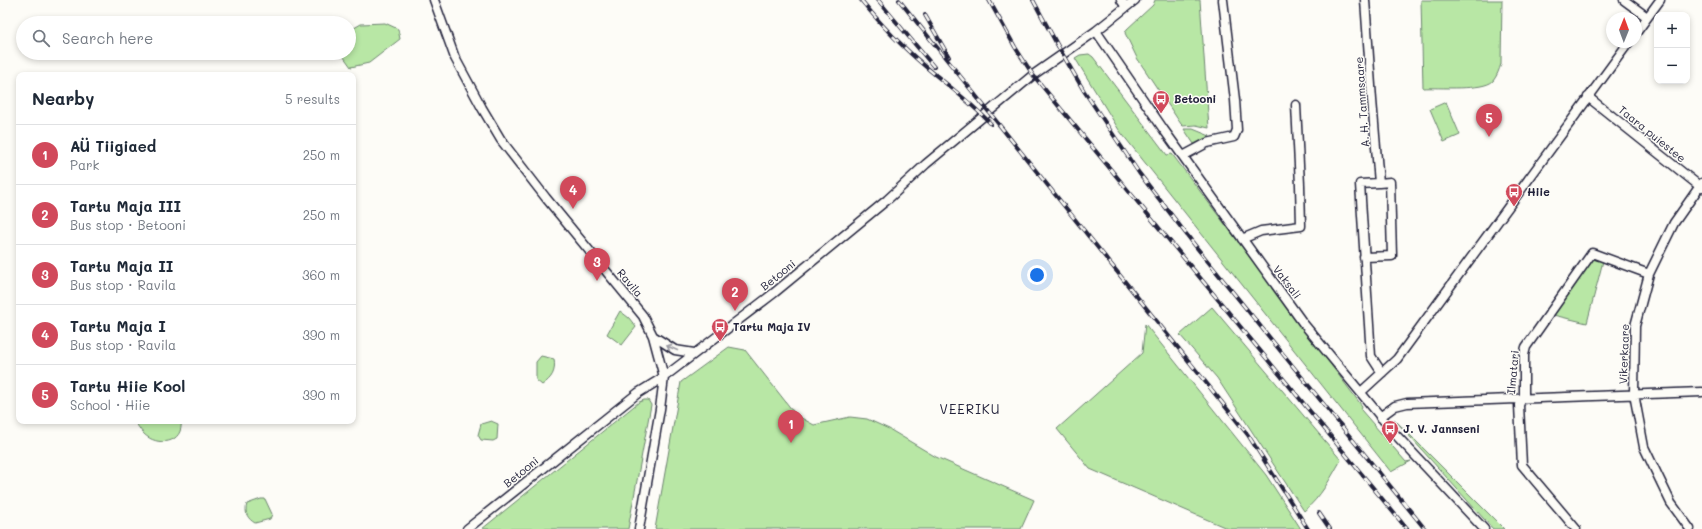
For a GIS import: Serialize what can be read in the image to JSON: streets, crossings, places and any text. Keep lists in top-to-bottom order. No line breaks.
{"streets":{"street":["A. H. Tammsaare","Taara puiestee","Betooni","Vaksali","Ravila","Vikerkaare","Ilmatari"]},"crossings":[["Taara puiestee","Vikerkaare"],["Betooni","Vaksali"],["Betooni","Ravila"],["Vikerkaare","Ilmatari"]],"districts":["VEERIKU"],"places":{"bus stop":["Betooni","Hiie","Tartu Maja IV","J. V. Jannseni"]},"north":"top","page":{"map_buttons":["+","−"],"search":"Search here","heading":["Nearby","5 results"],"pins":["5","4","3","2","1"],"list":[{"mark":"1","name":"AÜ Tiigiaed","note":"Park","value":"250 m"},{"mark":"2","name":"Tartu Maja III","note":"Bus stop · Betooni","value":"250 m"},{"mark":"3","name":"Tartu Maja II","note":"Bus stop · Ravila","value":"360 m"},{"mark":"4","name":"Tartu Maja I","note":"Bus stop · Ravila","value":"390 m"},{"mark":"5","name":"Tartu Hiie Kool","note":"School · Hiie","value":"390 m"}]}}
